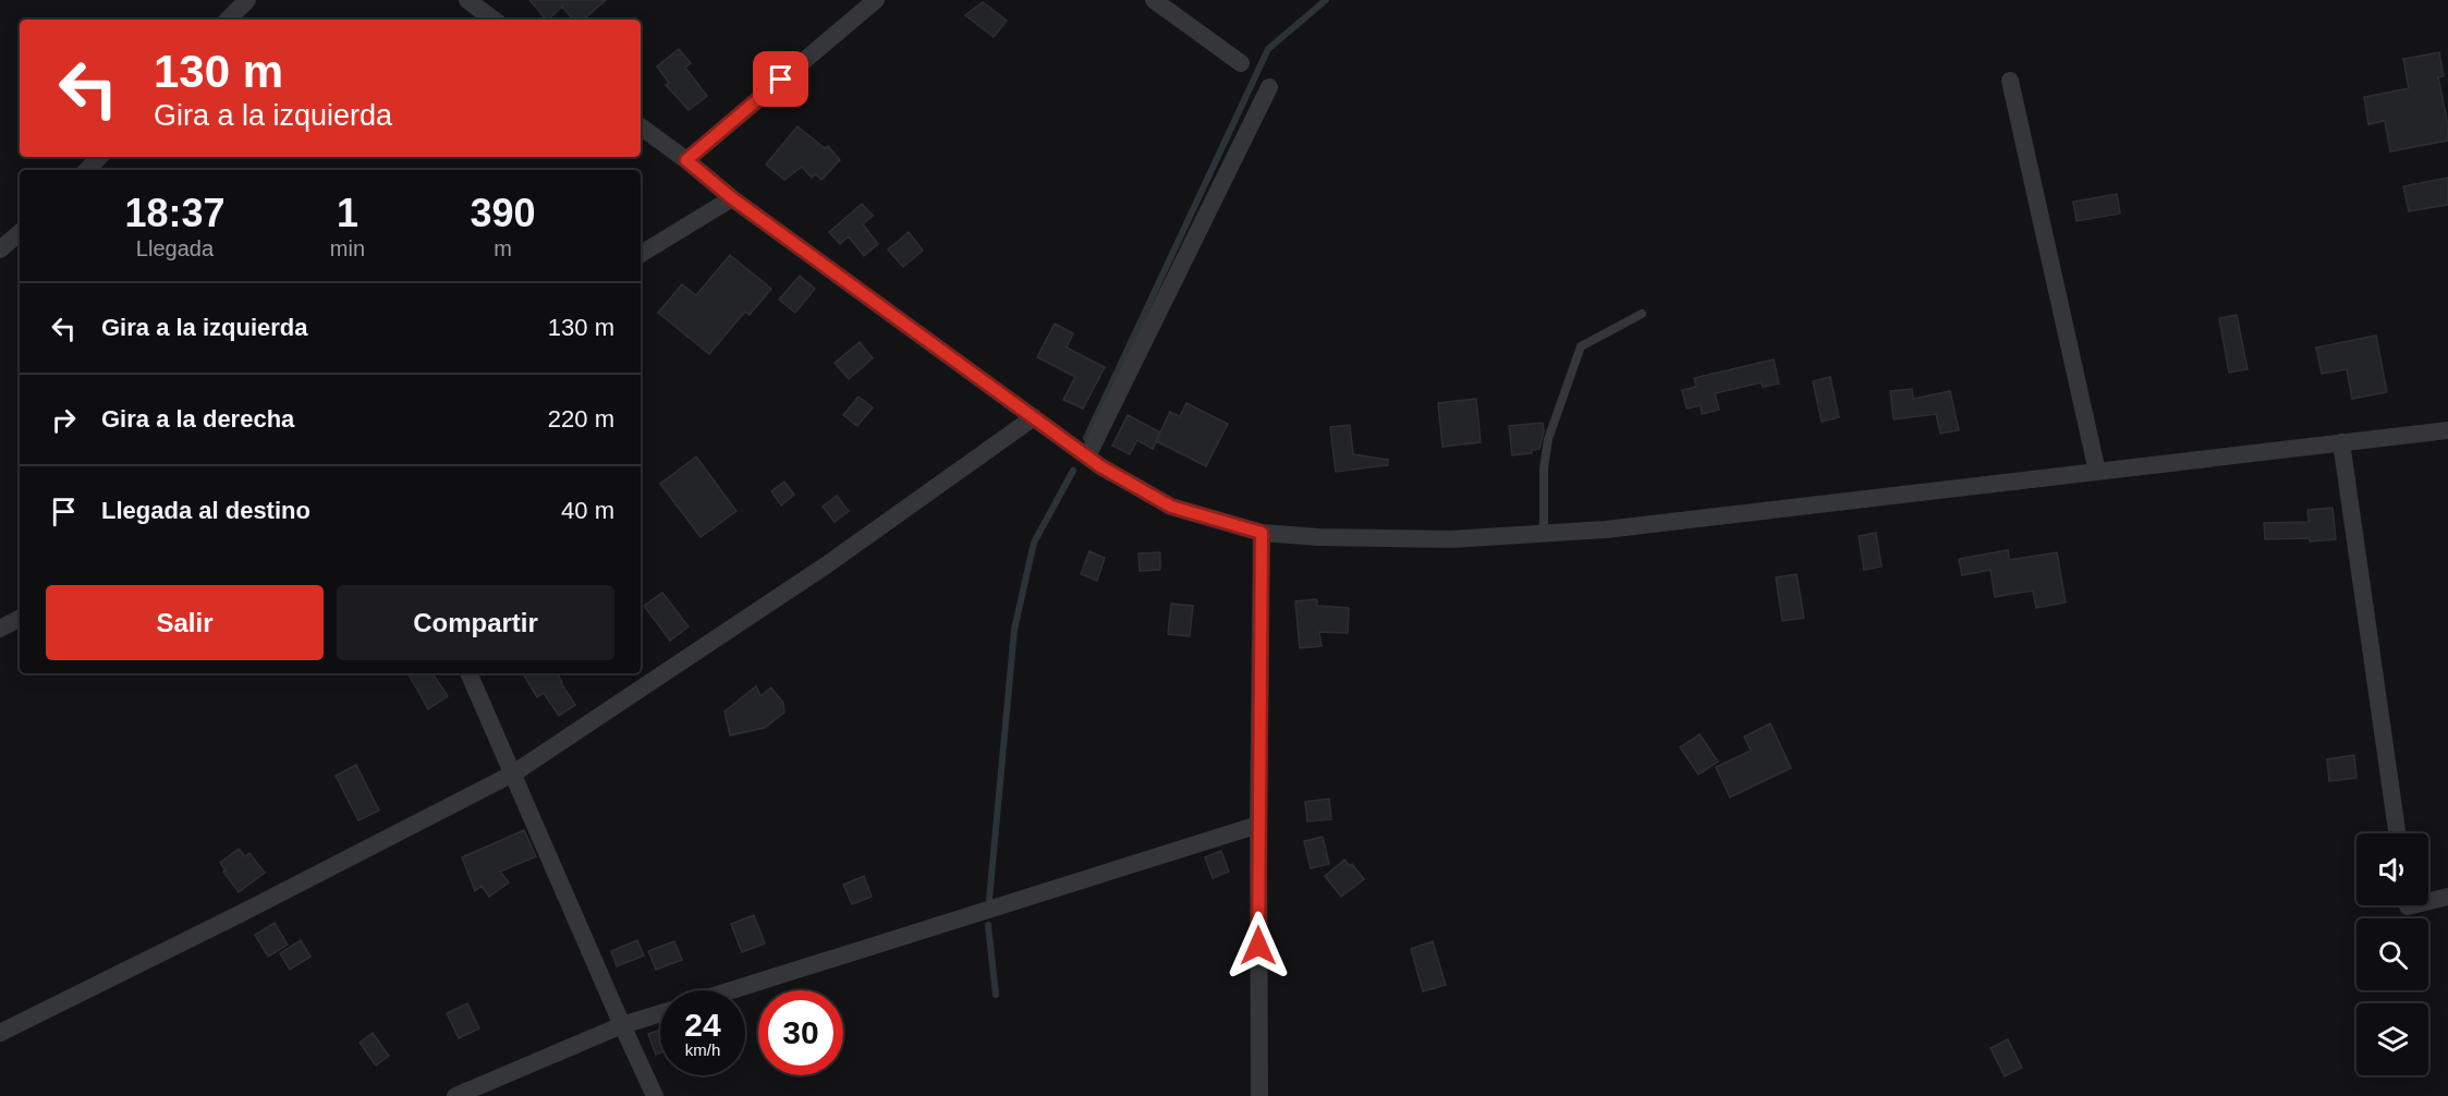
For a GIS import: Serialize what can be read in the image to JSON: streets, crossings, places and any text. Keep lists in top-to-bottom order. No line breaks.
{"page":{"turn":["130 m","Gira a la izquierda"],"eta":["18:37","Llegada","1","min","390","m"],"list":[{"name":"Gira a la izquierda","value":"130 m"},{"name":"Gira a la derecha","value":"220 m"},{"name":"Llegada al destino","value":"40 m"}],"buttons":["Salir","Compartir"],"speed":"24 km/h","limit":"30"}}
